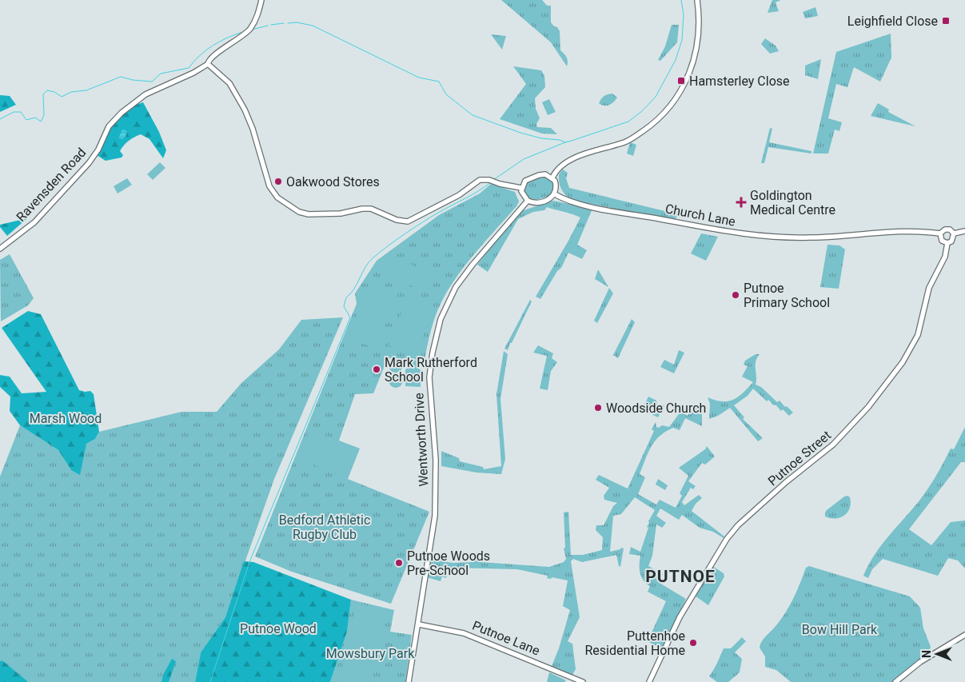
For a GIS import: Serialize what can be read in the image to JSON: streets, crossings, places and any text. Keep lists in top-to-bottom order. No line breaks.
{"streets":{"street":["Ravensden Road","Church Lane","Wentworth Drive","Putnoe Street","Putnoe Lane"]},"crossings":[["Church Lane","Wentworth Drive"],["Church Lane","Putnoe Street"],["Wentworth Drive","Putnoe Lane"]],"districts":["PUTNOE"],"parks":["Marsh Wood","Bedford Athletic Rugby Club","Putnoe Wood","Bow Hill Park","Mowsbury Park"],"places":{"transit":["Leighfield Close","Hamsterley Close"],"other":["Oakwood Stores","Putnoe Primary School","Mark Rutherford School","Woodside Church","Putnoe Woods Pre-School","Puttenhoe Residential Home"],"health":["Goldington Medical Centre"]},"north":"left"}
